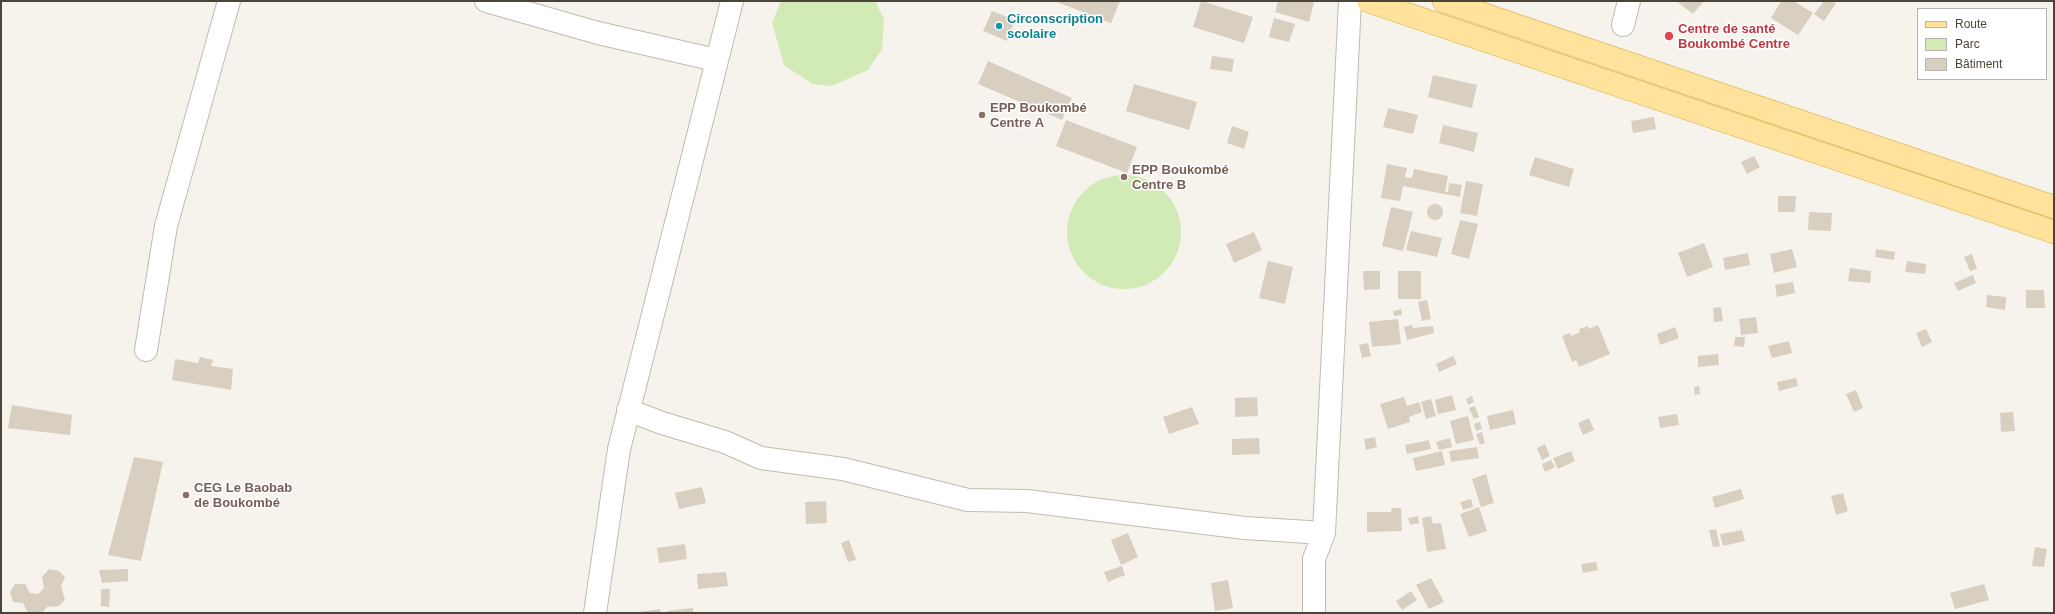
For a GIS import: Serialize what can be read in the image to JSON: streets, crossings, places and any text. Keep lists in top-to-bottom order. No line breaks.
{"places":["Circonscription scolaire","Centre de santé Boukombé Centre","EPP Boukombé Centre A","EPP Boukombé Centre B","CEG Le Baobab de Boukombé"],"legend":["Route","Parc","Bâtiment"]}
